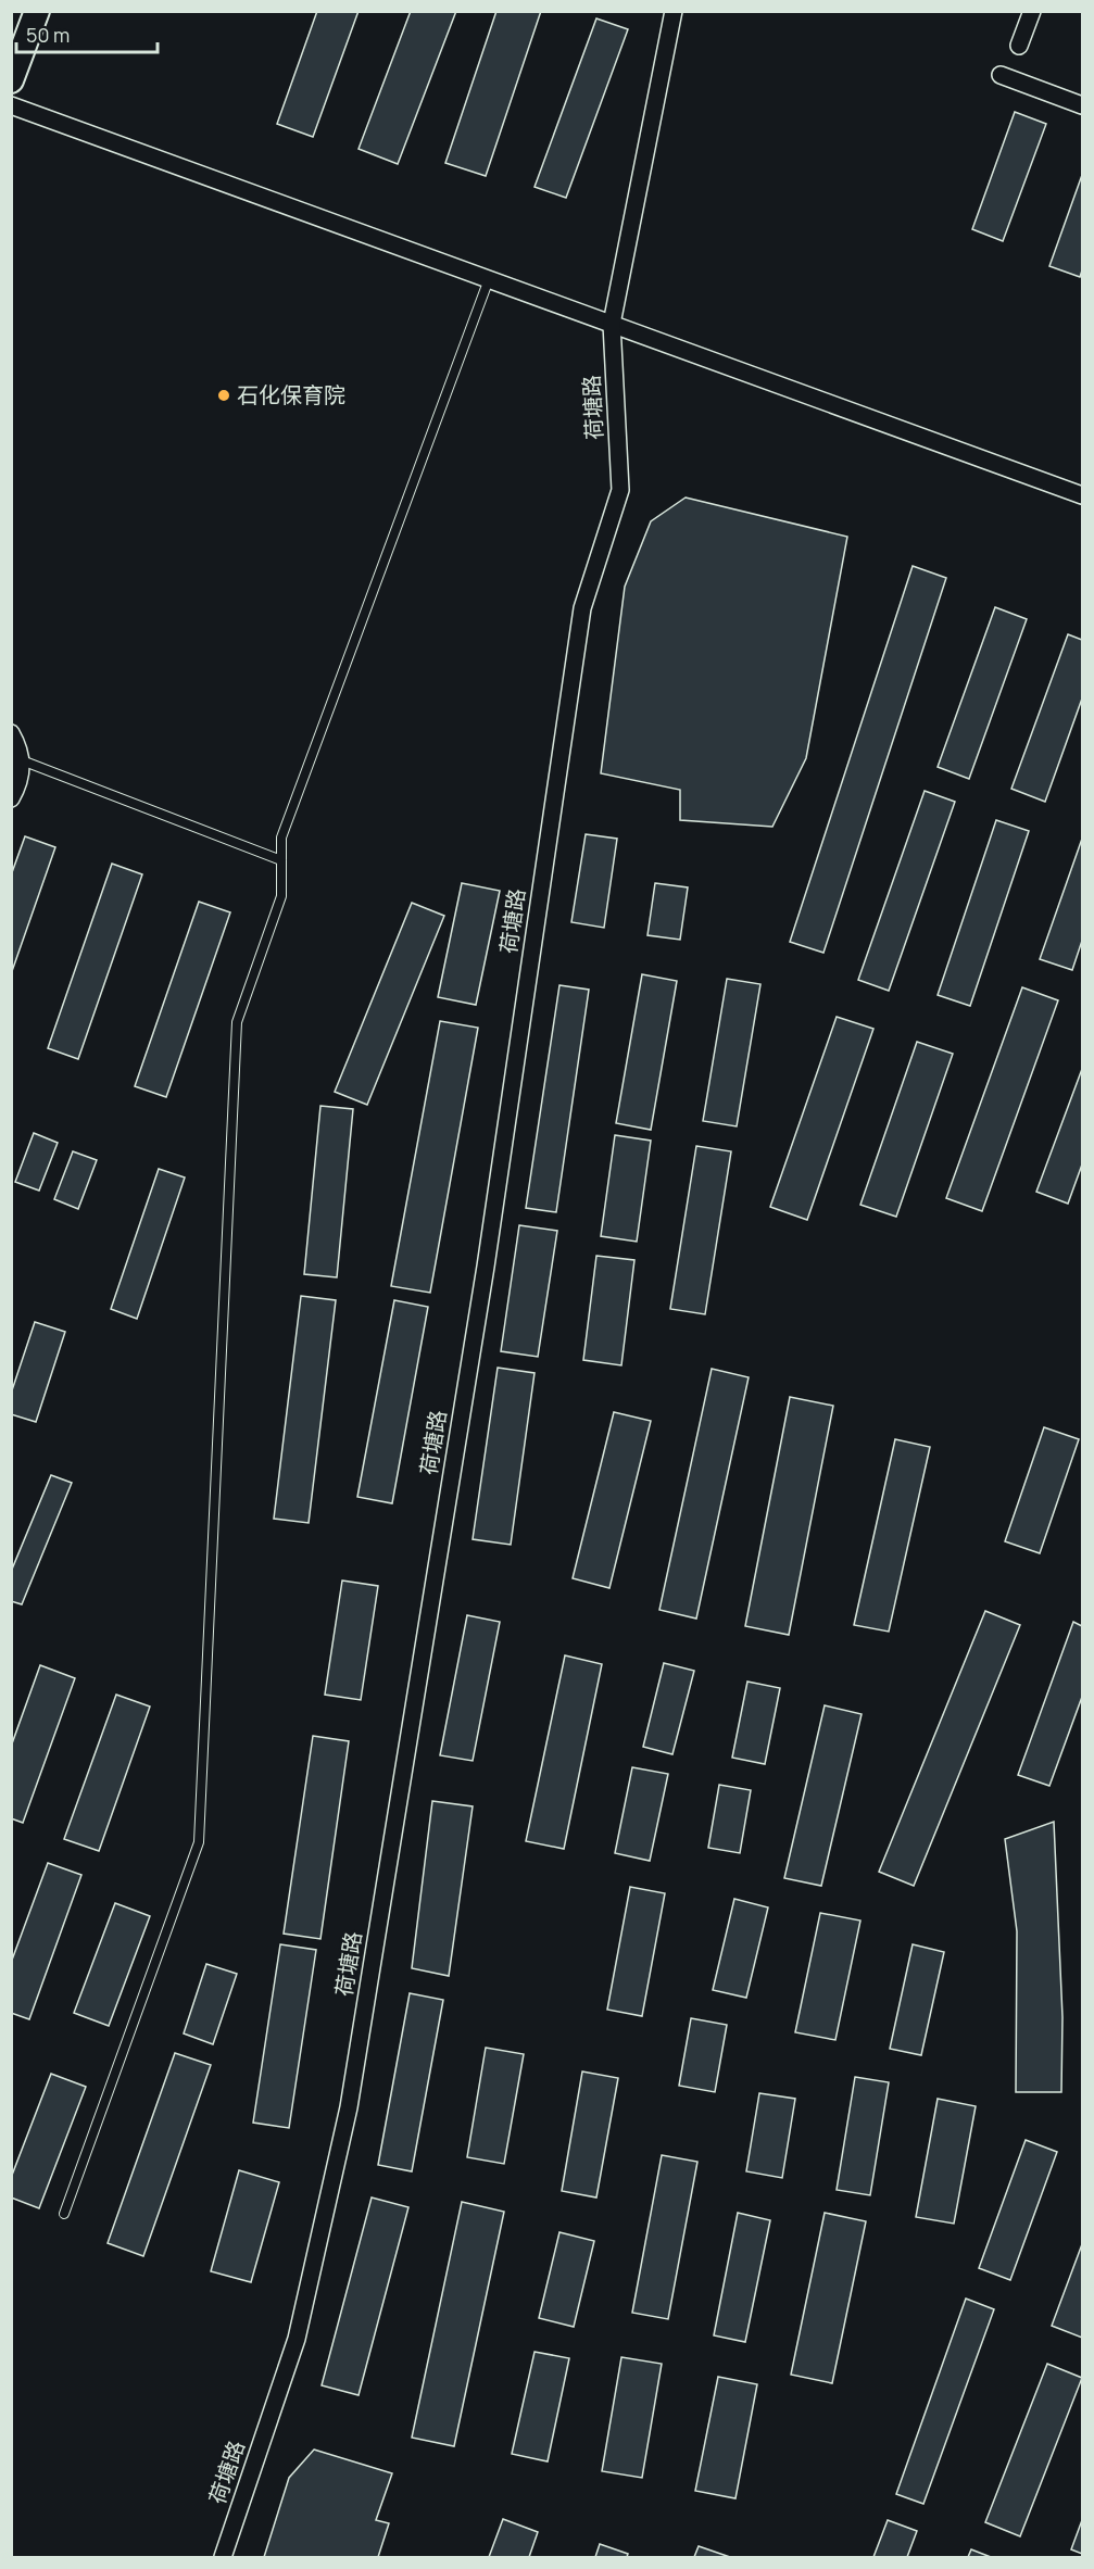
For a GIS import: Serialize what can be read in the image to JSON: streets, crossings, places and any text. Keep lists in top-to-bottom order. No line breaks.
{"streets":{"street":["荷塘路"]},"places":["石化保育院"],"scale_bar":"50 m"}
